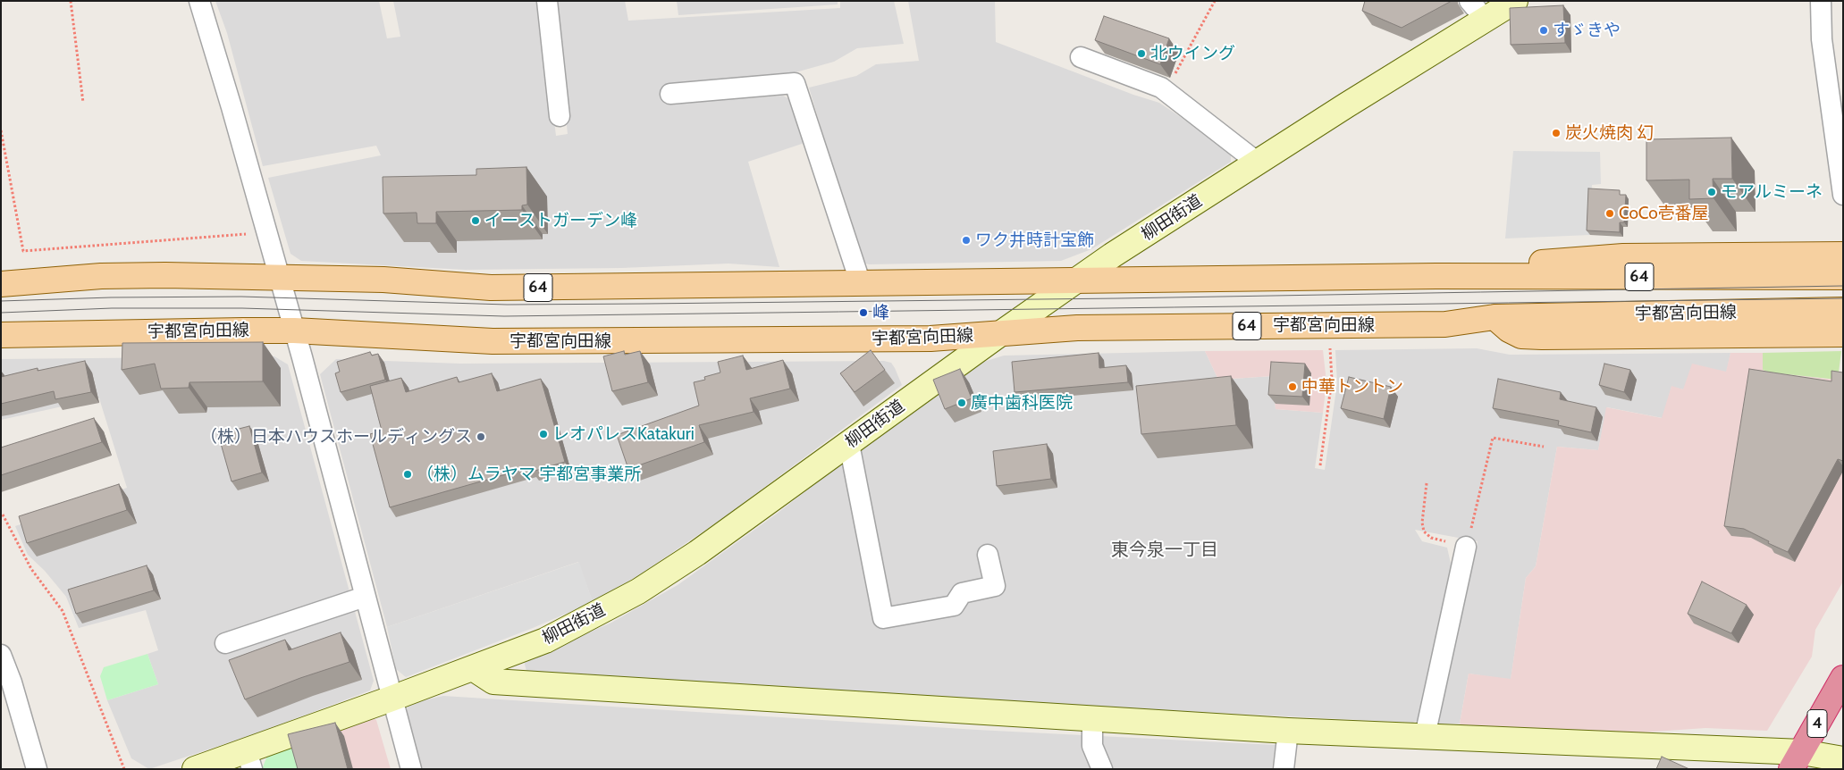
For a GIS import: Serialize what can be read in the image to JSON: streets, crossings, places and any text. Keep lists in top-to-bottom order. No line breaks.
{"streets":{"highway":["4"],"main road":["64","宇都宮向田線"],"street":["柳田街道"]},"crossings":[["柳田街道","64"],["柳田街道","宇都宮向田線"]],"districts":["東今泉一丁目"],"places":["すゞきや","北ウイング","炭火焼肉 幻","モアルミーネ","CoCo壱番屋","イーストガーデン峰","ワク井時計宝飾","峰","中華トントン","廣中歯科医院","レオパレスKatakuri","（株）日本ハウスホールディングス","（株）ムラヤマ 宇都宮事業所"]}
